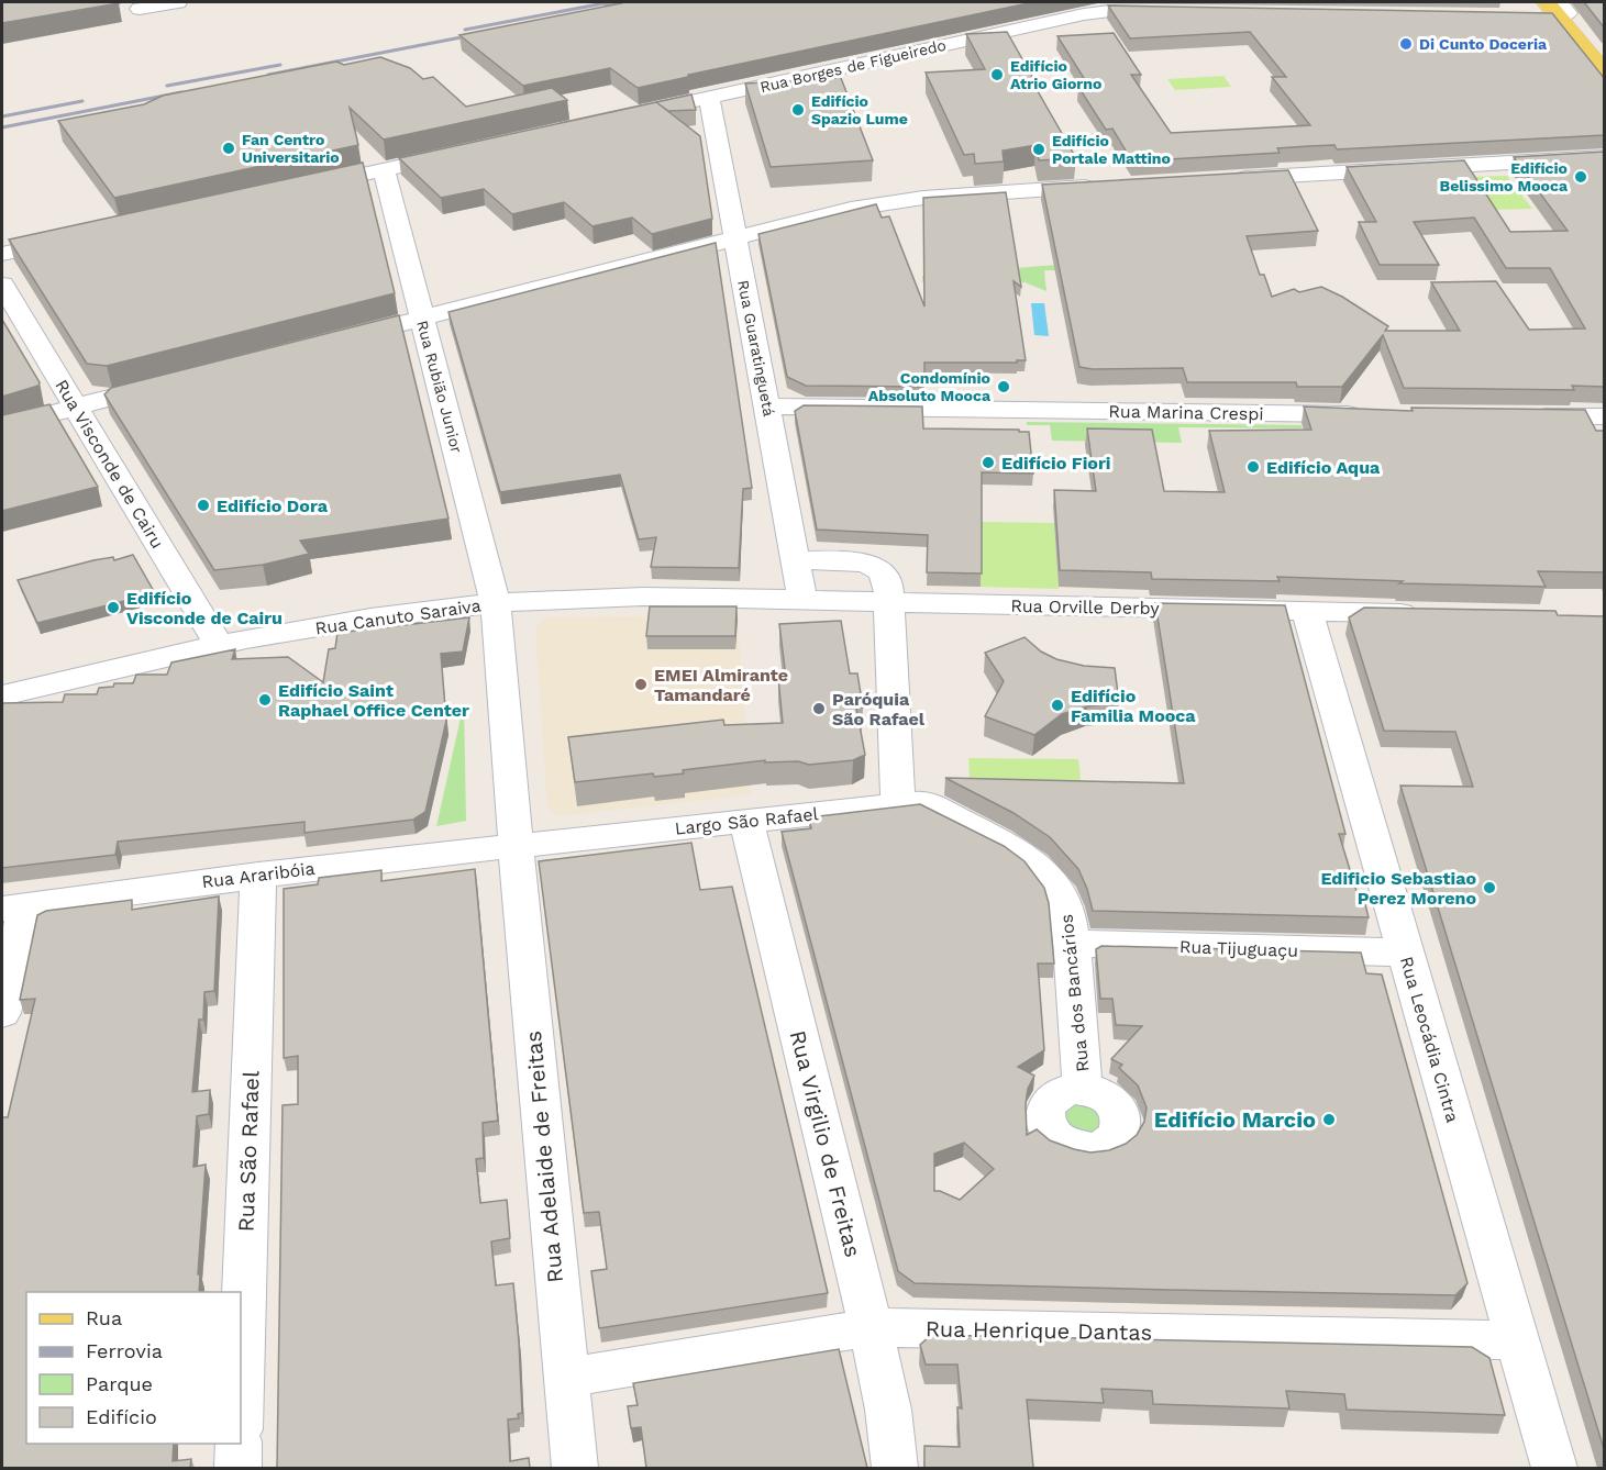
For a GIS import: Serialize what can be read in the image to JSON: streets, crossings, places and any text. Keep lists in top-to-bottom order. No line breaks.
{"streets":{"street":["Rua Borges de Figueiredo","Rua Guaratinguetá","Rua Rubião Junior","Rua Marina Crespi","Rua Visconde de Cairu","Rua Orville Derby","Rua Canuto Saraiva","Largo São Rafael","Rua Araribóia","Rua Tijuguaçu","Rua dos Bancários","Rua Leocádia Cintra","Rua Virgilio de Freitas","Rua São Rafael","Rua Adelaide de Freitas","Rua Henrique Dantas"]},"crossings":[["Rua Borges de Figueiredo","Rua Guaratinguetá"],["Rua Guaratinguetá","Rua Marina Crespi"],["Rua Guaratinguetá","Rua Orville Derby"],["Rua Guaratinguetá","Rua Canuto Saraiva"],["Rua Rubião Junior","Rua Canuto Saraiva"],["Rua Visconde de Cairu","Rua Canuto Saraiva"],["Rua Orville Derby","Rua Canuto Saraiva"],["Rua Orville Derby","Rua Leocádia Cintra"],["Largo São Rafael","Rua Araribóia"],["Largo São Rafael","Rua dos Bancários"],["Largo São Rafael","Rua Virgilio de Freitas"],["Largo São Rafael","Rua Adelaide de Freitas"],["Rua Araribóia","Rua São Rafael"],["Rua Araribóia","Rua Adelaide de Freitas"],["Rua Tijuguaçu","Rua dos Bancários"],["Rua Tijuguaçu","Rua Leocádia Cintra"],["Rua Leocádia Cintra","Rua Henrique Dantas"],["Rua Virgilio de Freitas","Rua Henrique Dantas"],["Rua Adelaide de Freitas","Rua Henrique Dantas"]],"places":["Di Cunto Doceria","Edifício Atrio Giorno","Edifício Spazio Lume","Fan Centro Universitario","Edifício Portale Mattino","Edifício Belissimo Mooca","Condomínio Absoluto Mooca","Edifício Fiori","Edifício Aqua","Edifício Dora","Edifício Visconde de Cairu","EMEI Almirante Tamandaré","Edifício Saint Raphael Office Center","Edifício Familia Mooca","Paróquia São Rafael","Edificio Sebastiao Perez Moreno","Edifício Marcio"],"legend":["Rua","Ferrovia","Parque","Edifício"]}
